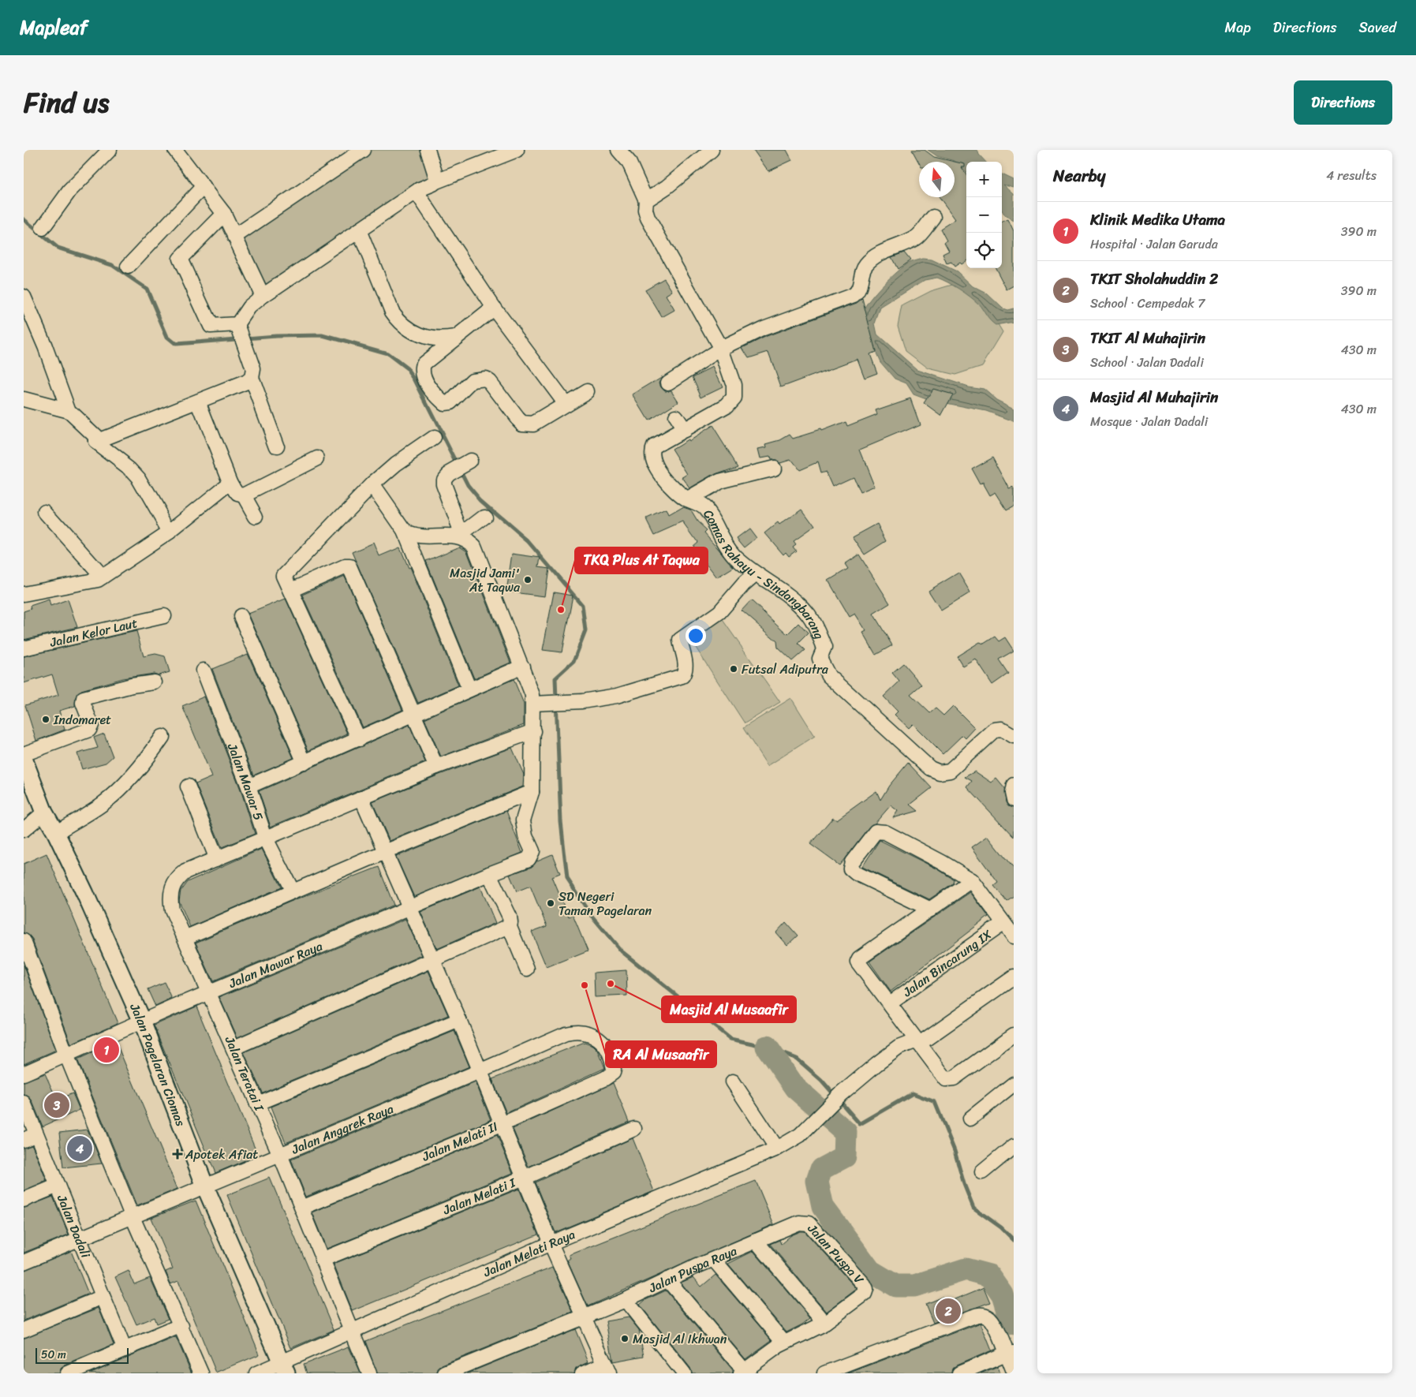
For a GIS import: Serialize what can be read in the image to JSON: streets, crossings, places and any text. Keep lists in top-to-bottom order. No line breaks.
{"streets":{"main road":["Jalan Pagelaran Ciomas"],"street":["Comas Rahayu - Sindangbarang","Jalan Kelor Laut","Jalan Mawar 5","Jalan Bincarung IX","Jalan Mawar Raya","Jalan Teratai I","Jalan Anggrek Raya","Jalan Melati II","Jalan Melati I","Jalan Dadali","Jalan Melati Raya","Jalan Puspa V","Jalan Puspa Raya"]},"crossings":[["Jalan Mawar 5","Jalan Teratai I"],["Jalan Mawar Raya","Jalan Pagelaran Ciomas"],["Jalan Mawar Raya","Jalan Teratai I"],["Jalan Pagelaran Ciomas","Jalan Anggrek Raya"],["Jalan Pagelaran Ciomas","Jalan Melati Raya"],["Jalan Teratai I","Jalan Anggrek Raya"],["Jalan Teratai I","Jalan Melati II"],["Jalan Teratai I","Jalan Melati I"],["Jalan Teratai I","Jalan Melati Raya"],["Jalan Anggrek Raya","Jalan Melati II"],["Jalan Anggrek Raya","Jalan Dadali"],["Jalan Puspa V","Jalan Puspa Raya"]],"places":{"other":["Masjid Jami' At Taqwa","TKQ Plus At Taqwa","Futsal Adiputra","Indomaret","SD Negeri Taman Pagelaran","Masjid Al Musaafir","RA Al Musaafir","Masjid Al Ikhwan"],"health":["Apotek Afiat"]},"scale_bar":"50 m","north":"top","page":{"header":"Mapleaf","nav":["Map","Directions","Saved"],"title":"Find us","buttons":"Directions","heading":["Nearby","4 results"],"map_buttons":["+","−"],"list":[{"mark":"1","name":"Klinik Medika Utama","note":"Hospital · Jalan Garuda","value":"390 m"},{"mark":"2","name":"TKIT Sholahuddin 2","note":"School · Cempedak 7","value":"390 m"},{"mark":"3","name":"TKIT Al Muhajirin","note":"School · Jalan Dadali","value":"430 m"},{"mark":"4","name":"Masjid Al Muhajirin","note":"Mosque · Jalan Dadali","value":"430 m"}],"pins":["1","3","4","2"],"scale":"50 m"}}
